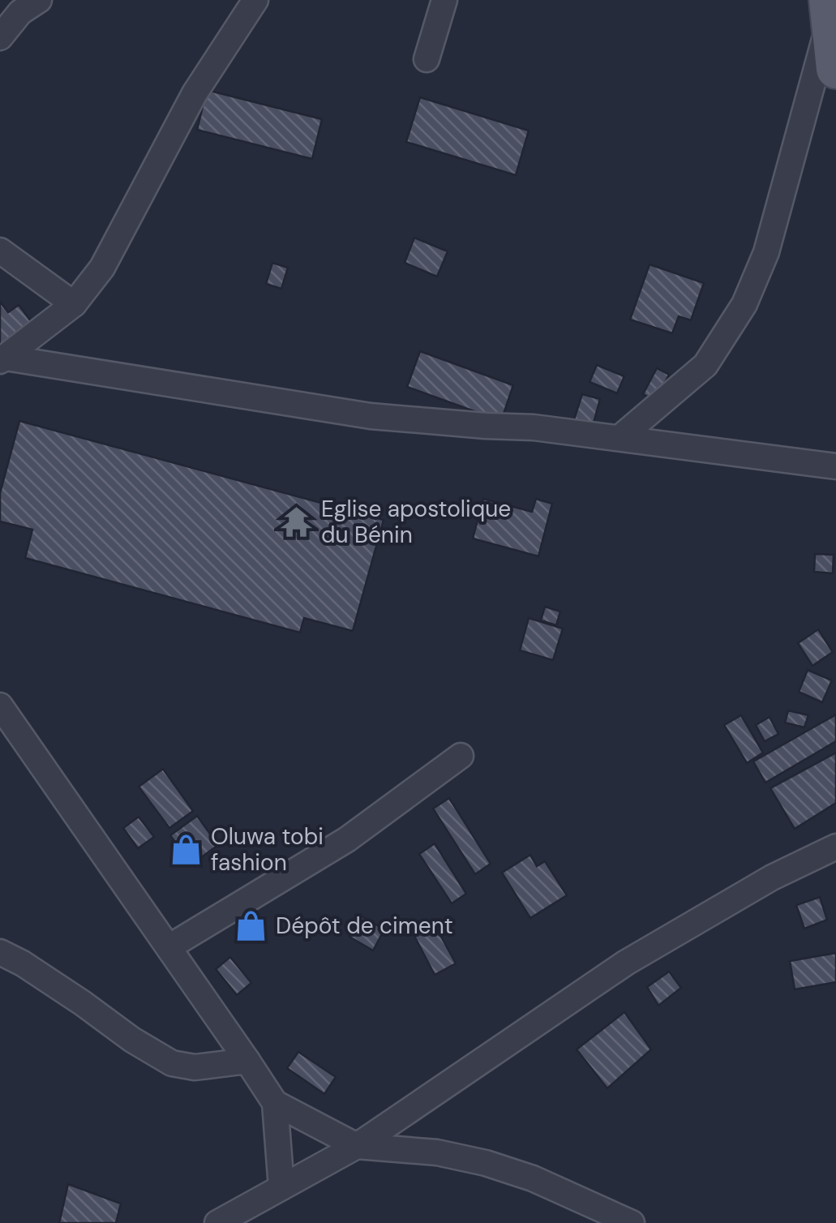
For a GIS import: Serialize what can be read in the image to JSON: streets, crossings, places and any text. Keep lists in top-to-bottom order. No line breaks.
{"places":{"temple":["Eglise apostolique du Bénin"],"shop":["Oluwa tobi fashion","Dépôt de ciment"]}}
